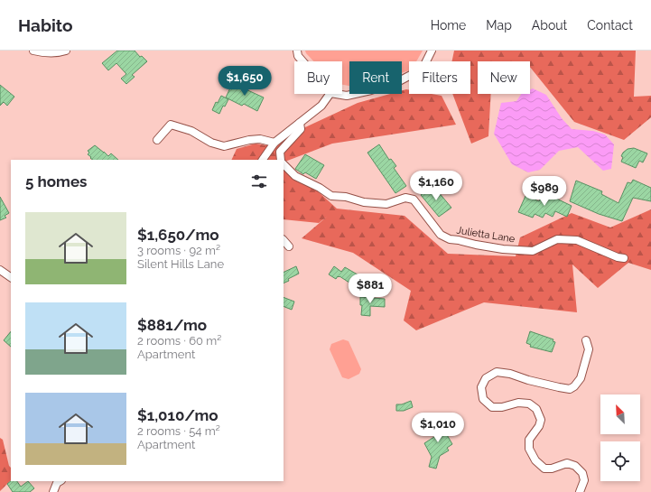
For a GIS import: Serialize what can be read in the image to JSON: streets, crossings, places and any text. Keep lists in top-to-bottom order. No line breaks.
{"streets":{"street":["Julietta Lane"]},"north":"top left","page":{"header":"Habito","nav":["Home","Map","About","Contact"],"chip":["Buy","Rent","Filters","New"],"price":["$1,650","$1,160","$989","$881","$1,010"],"heading":"5 homes","list":[{"name":"$1,650/mo","note":"3 rooms · 92 m² · Silent Hills Lane"},{"name":"$881/mo","note":"2 rooms · 60 m² · Apartment"},{"name":"$1,010/mo","note":"2 rooms · 54 m² · Apartment"}]}}
